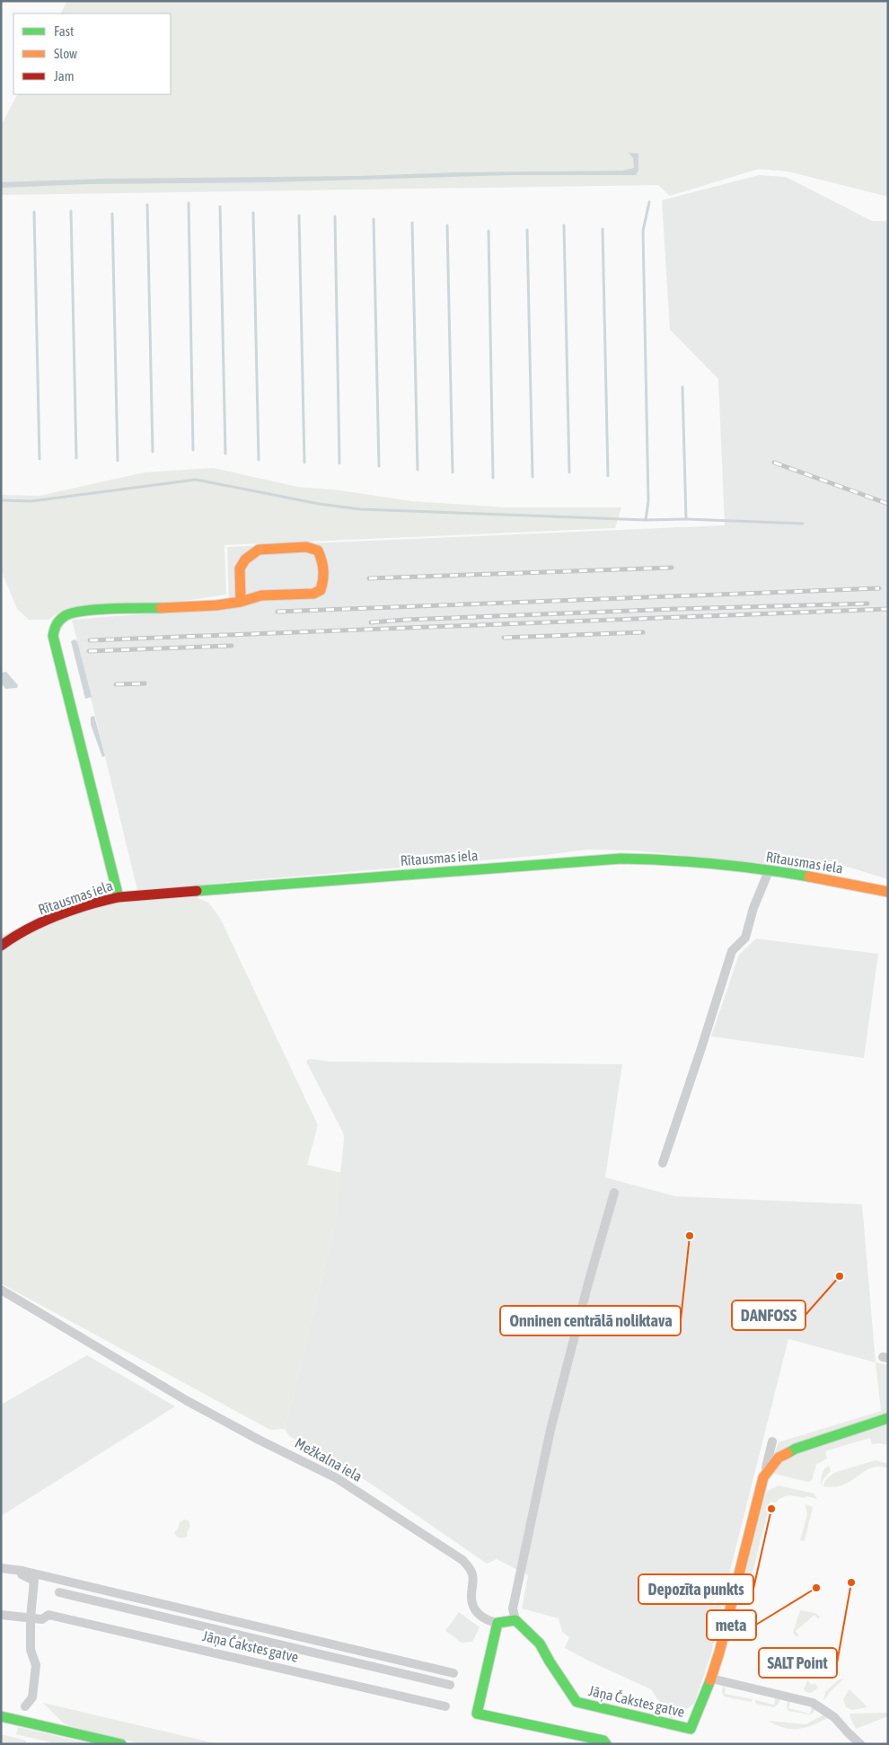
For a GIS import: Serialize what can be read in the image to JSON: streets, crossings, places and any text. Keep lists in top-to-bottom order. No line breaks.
{"streets":{"main road":["Rītausmas iela","Jāņa Čakstes gatve"],"street":["Mežkalna iela"]},"places":["Onninen centrālā noliktava","DANFOSS","Depozīta punkts","SALT Point","meta"],"legend":["Fast","Slow","Jam"]}
